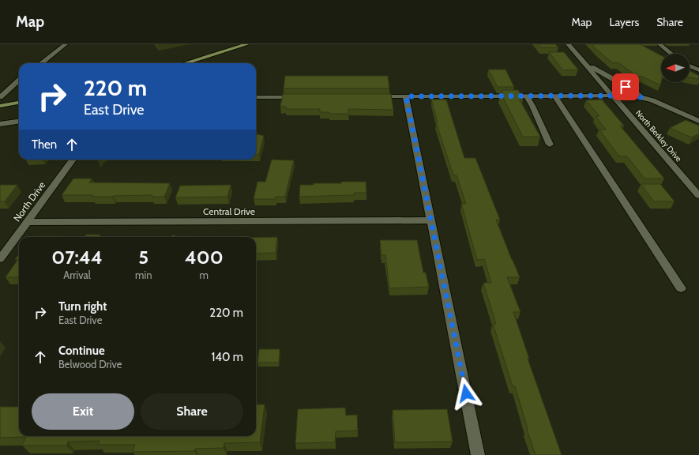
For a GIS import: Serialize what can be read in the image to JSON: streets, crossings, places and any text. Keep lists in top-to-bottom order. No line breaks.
{"streets":{"street":["North Berkley Drive","North Drive","Central Drive"]},"crossings":[["North Drive","Central Drive"]],"north":"left","page":{"header":"Map","nav":["Map","Layers","Share"],"turn":["220 m","East Drive"],"then":"Then","eta":["07:44","Arrival","5","min","400","m"],"list":[{"name":"Turn right","note":"East Drive","value":"220 m"},{"name":"Continue","note":"Belwood Drive","value":"140 m"}],"buttons":["Exit","Share"]}}
